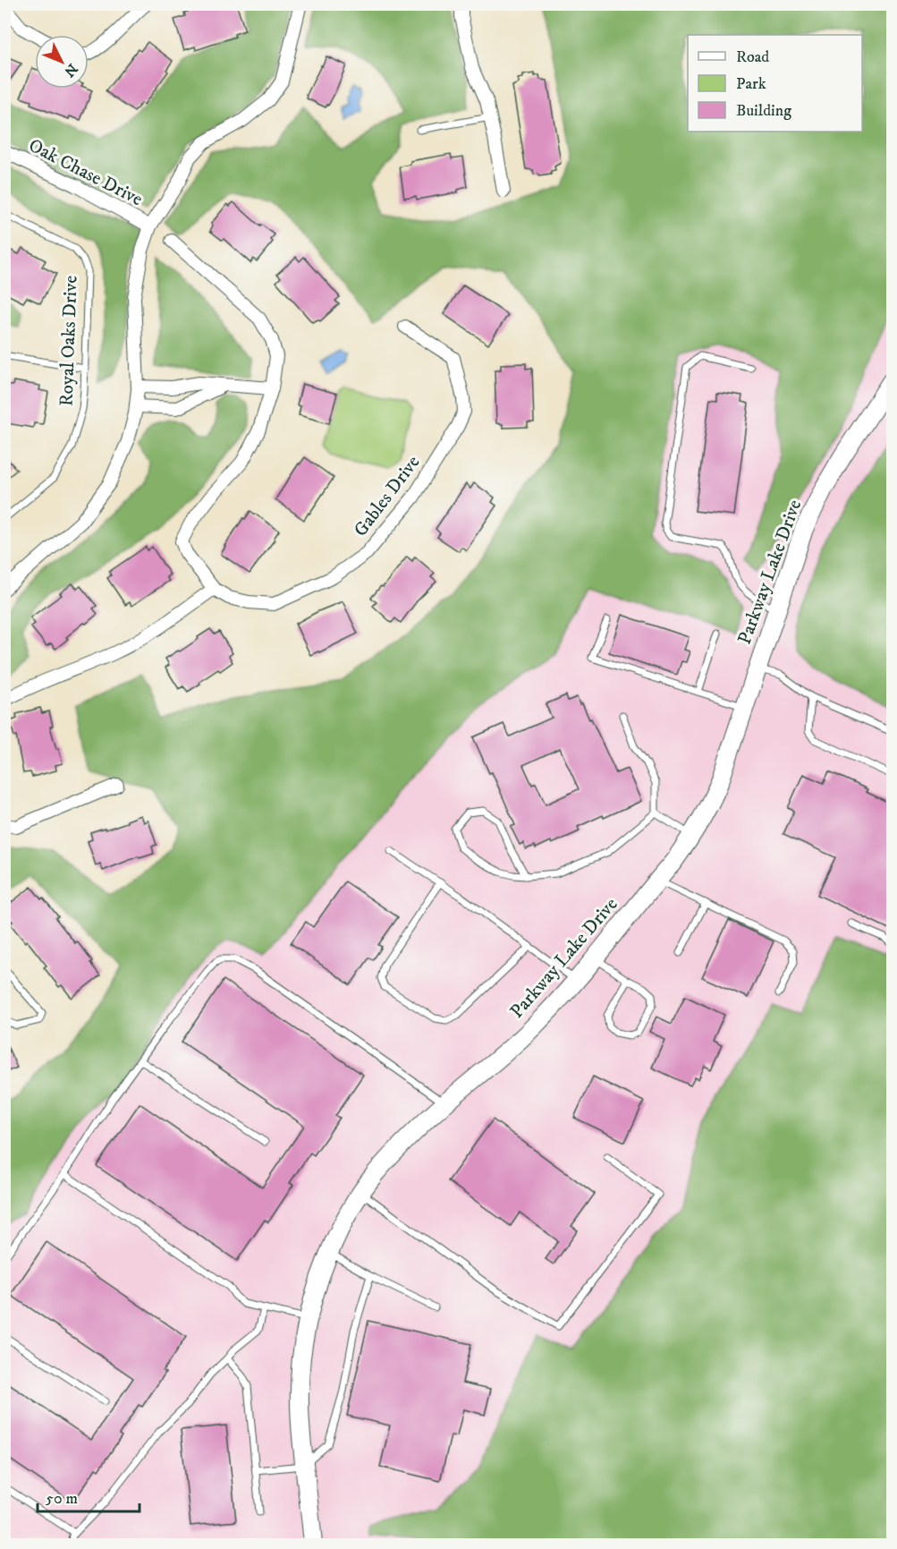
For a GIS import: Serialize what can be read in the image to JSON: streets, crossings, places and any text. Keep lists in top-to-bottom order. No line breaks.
{"streets":{"street":["Oak Chase Drive","Gables Drive","Parkway Lake Drive"],"lane":["Royal Oaks Drive"]},"legend":["Road","Park","Building"],"scale_bar":"50 m","north":"bottom right"}
